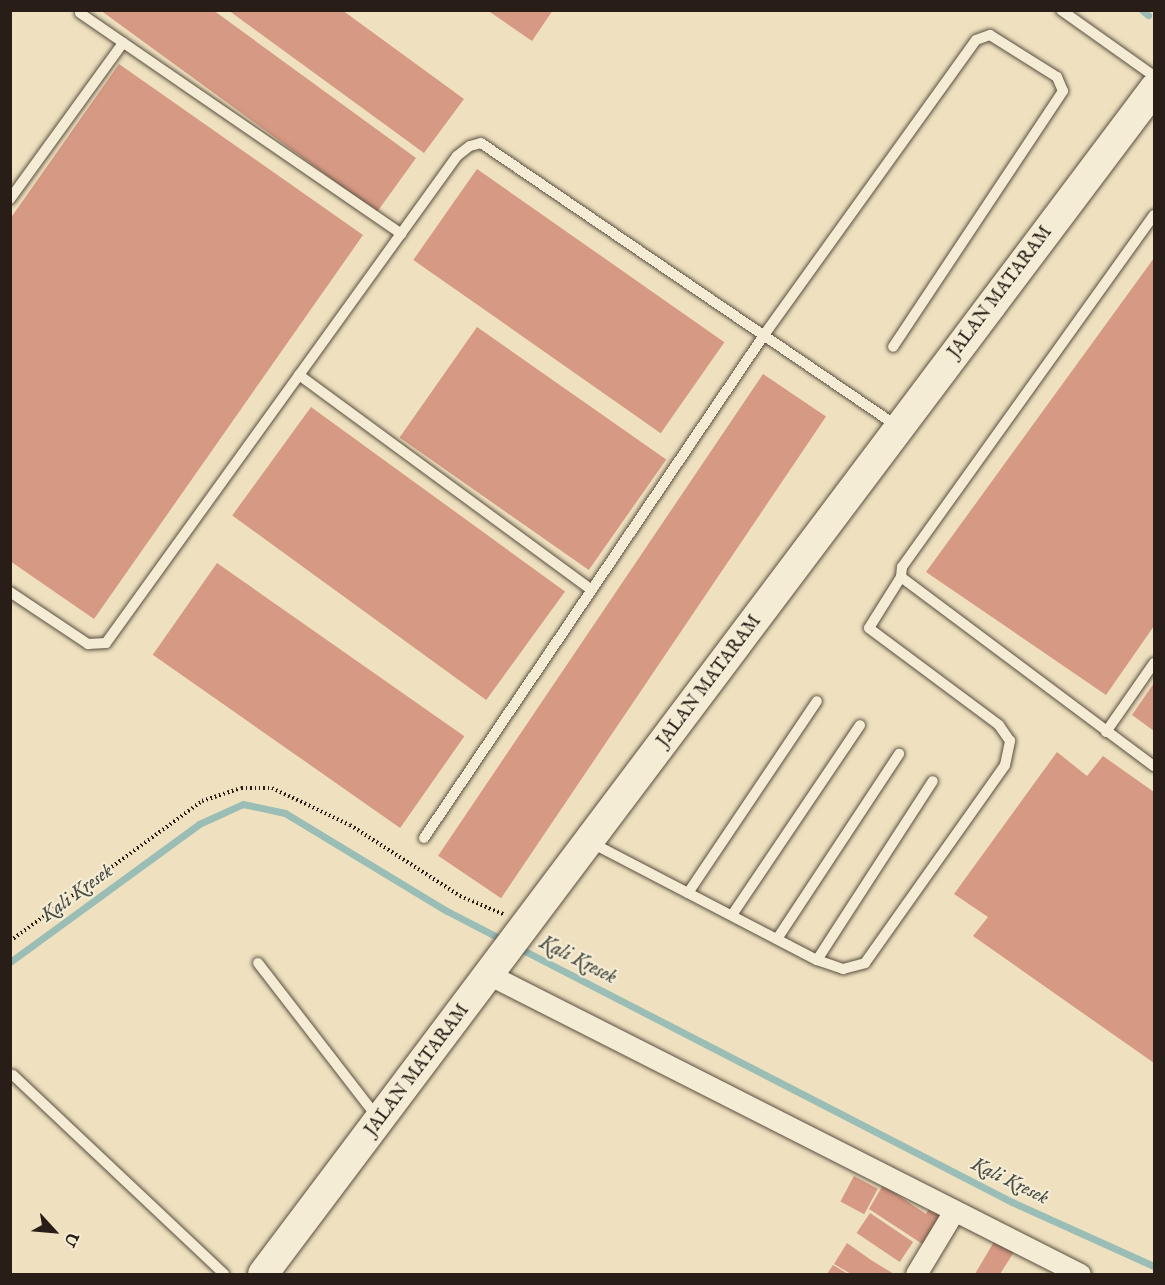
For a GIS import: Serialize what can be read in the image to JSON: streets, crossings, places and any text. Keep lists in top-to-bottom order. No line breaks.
{"streets":{"main road":["JALAN MATARAM"]},"water":["Kali Kresek"],"north":"bottom right"}
